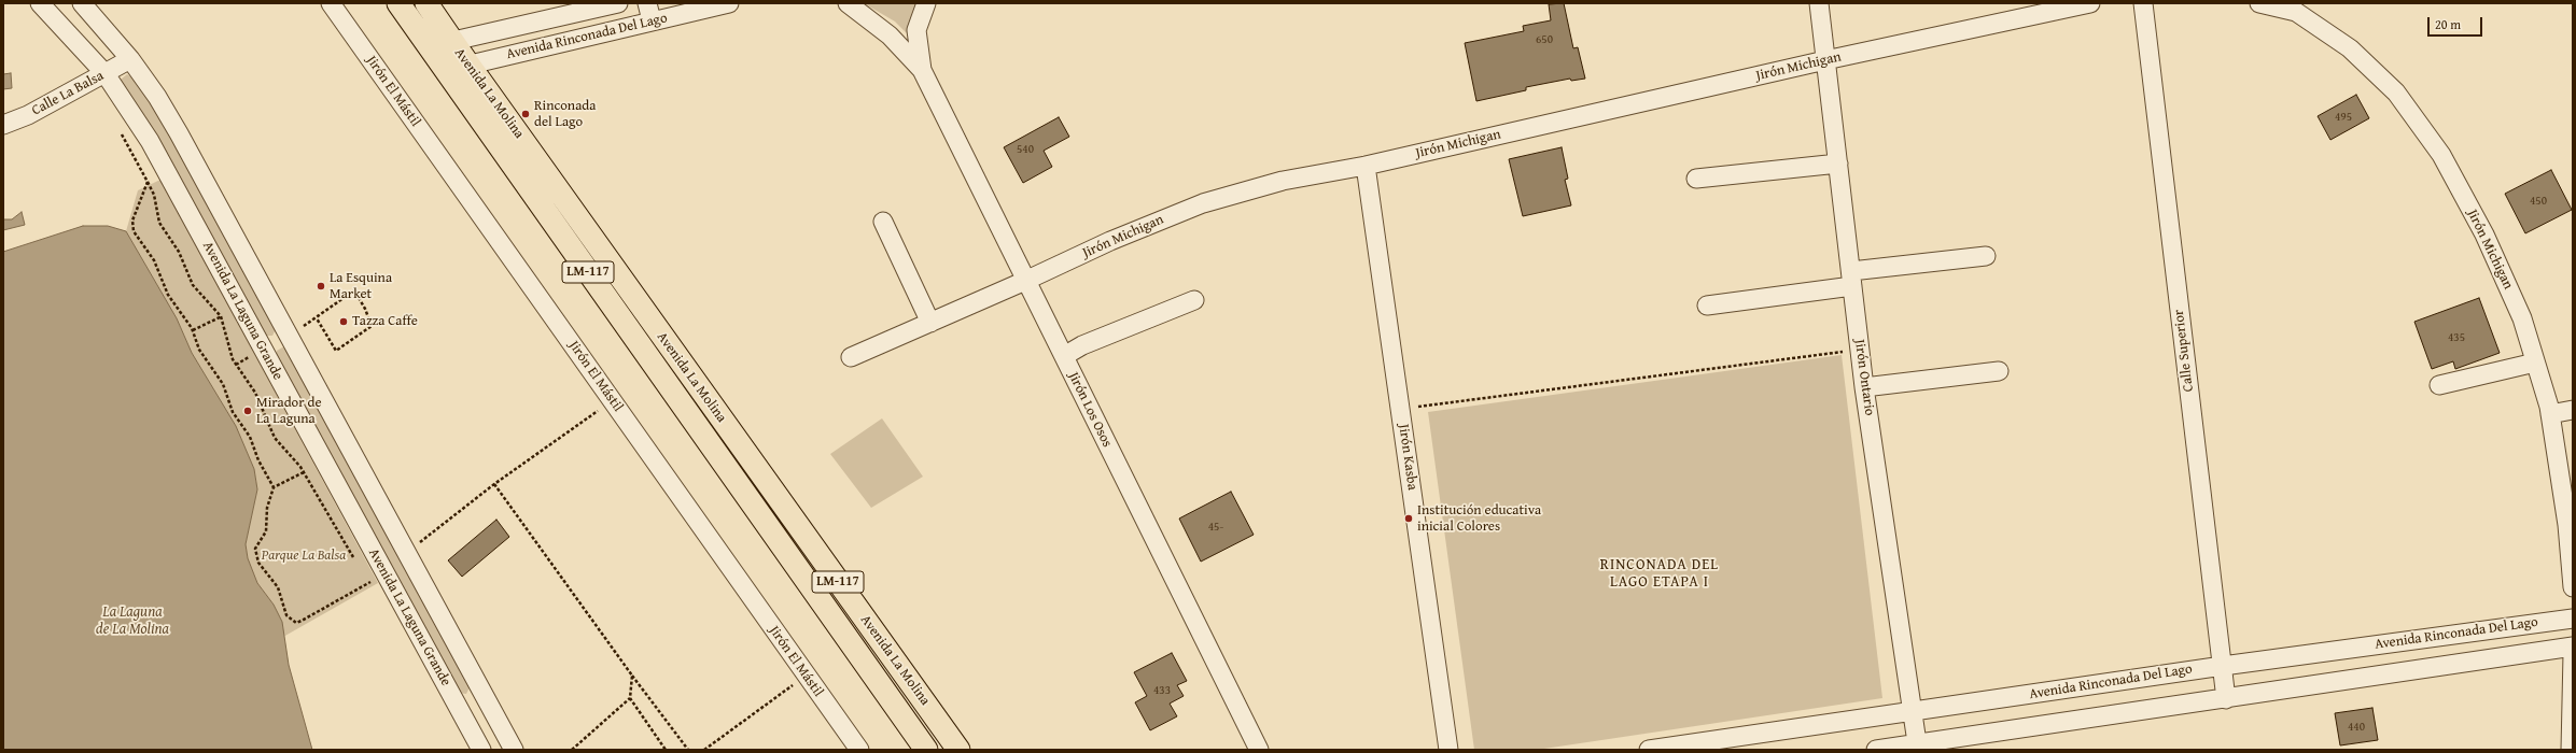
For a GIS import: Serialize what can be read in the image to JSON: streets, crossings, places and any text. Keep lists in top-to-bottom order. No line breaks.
{"streets":{"main road":["Avenida La Molina","LM-117"],"street":["Avenida Rinconada Del Lago","Jirón Michigan","Jirón El Mástil","Calle La Balsa","Avenida La Laguna Grande","Calle Superior","Jirón Ontario","Jirón Los Osos","Jirón Kasba"]},"crossings":[["Avenida Rinconada Del Lago","Avenida La Molina"],["Avenida Rinconada Del Lago","Calle Superior"],["Avenida Rinconada Del Lago","Jirón Ontario"],["Jirón Michigan","Jirón Ontario"],["Jirón Michigan","Jirón Los Osos"],["Jirón Michigan","Jirón Kasba"],["Calle La Balsa","Avenida La Laguna Grande"]],"districts":["RINCONADA DEL LAGO ETAPA I"],"water":["La Laguna de La Molina"],"parks":["Parque La Balsa"],"places":["Rinconada del Lago","La Esquina Market","Tazza Caffe","Mirador de La Laguna","Institución educativa inicial Colores"],"house_numbers":["650","495","540","450","435","45-","433","440"],"scale_bar":"20 m"}
